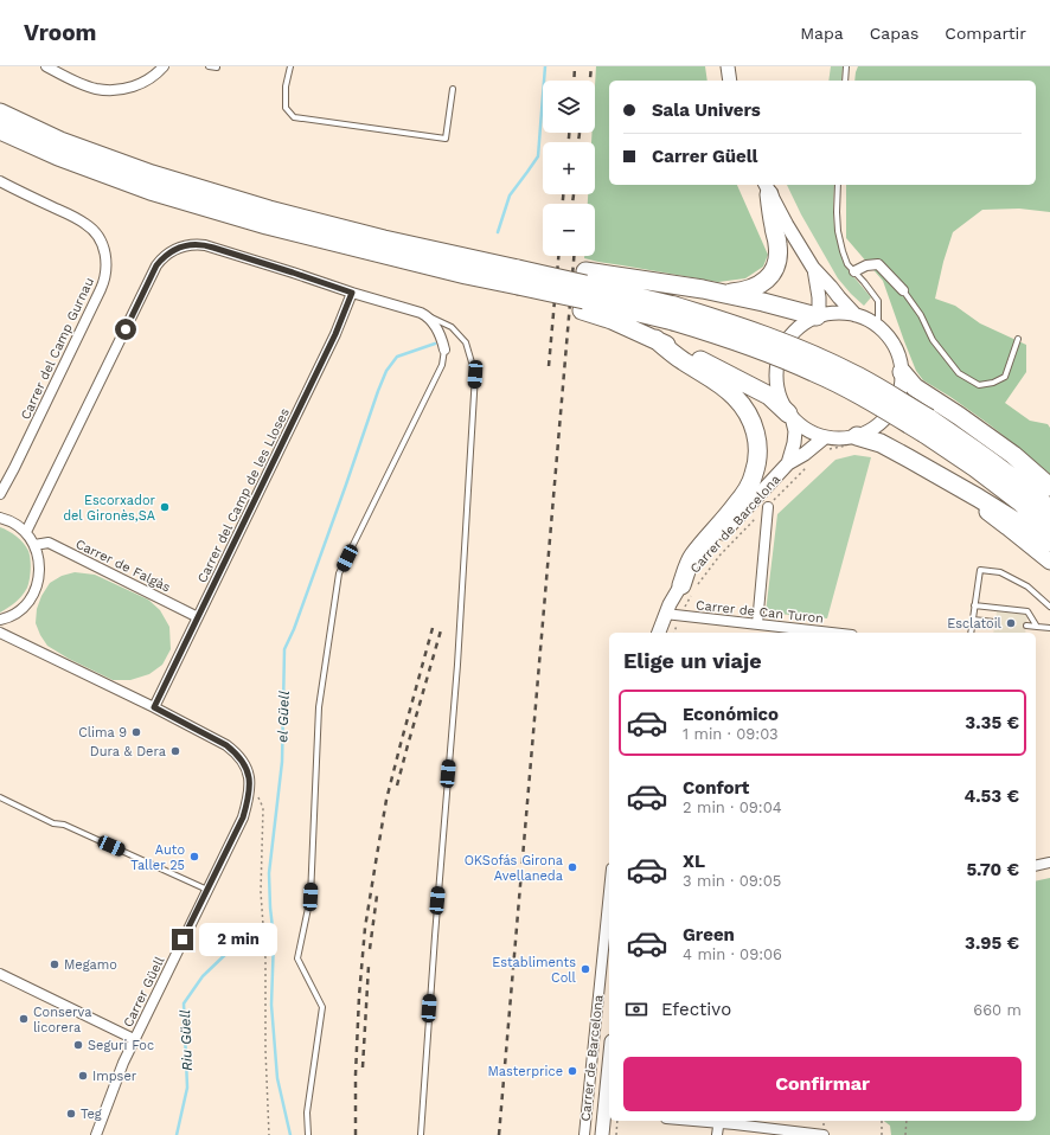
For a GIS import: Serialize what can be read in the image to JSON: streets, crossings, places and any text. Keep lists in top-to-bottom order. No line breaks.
{"streets":{"main road":["Carrer de Barcelona"],"street":["Carrer del Camp Gurnau","Carrer del Camp de les Lloses","Carrer de Falgàs","Carrer de Can Turon","Carrer Güell"]},"crossings":[["Carrer del Camp de les Lloses","Carrer de Falgàs"],["Carrer de Barcelona","Carrer de Can Turon"]],"water":["el Güell","Riu Güell"],"places":["Escorxador del Gironès,SA","Esclatoil","Clima 9","Dura & Dera","Auto Taller 25","OKSofás Girona Avellaneda","Megamo","Establiments Coll","Conserva licorera","Seguri Foc","Masterprice","Impser","Teg"],"page":{"header":"Vroom","nav":["Mapa","Capas","Compartir"],"map_buttons":["+","−"],"banner":["Sala Univers","Carrer Güell"],"heading":"Elige un viaje","list":[{"name":"Económico","note":"1 min · 09:03","value":"3.35 €"},{"name":"Confort","note":"2 min · 09:04","value":"4.53 €"},{"name":"XL","note":"3 min · 09:05","value":"5.70 €"},{"name":"Green","note":"4 min · 09:06","value":"3.95 €"}],"bubble":"2 min","pay":["Efectivo","660 m"],"buttons":"Confirmar"}}
